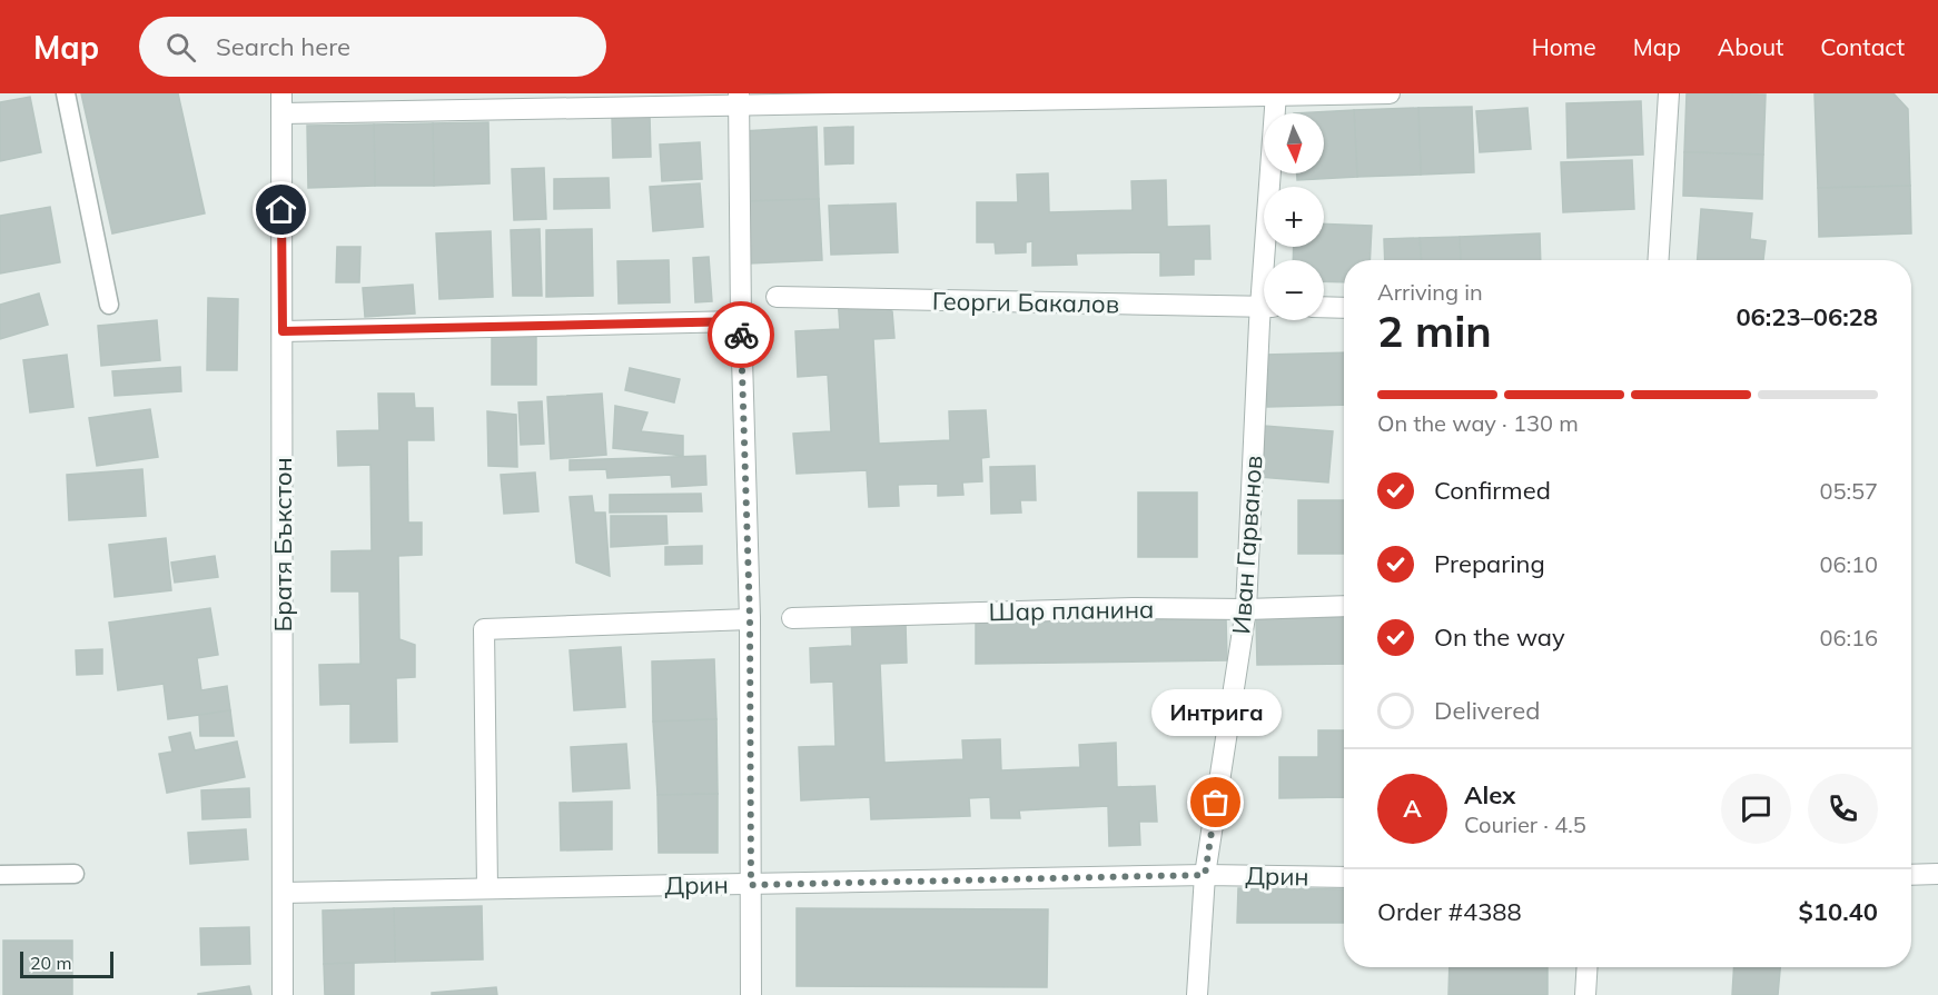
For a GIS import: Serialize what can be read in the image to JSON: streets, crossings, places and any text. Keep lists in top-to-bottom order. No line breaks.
{"streets":{"street":["Георги Бакалов","Братя Бъкстон","Иван Гарванов","Шар планина","Дрин"]},"crossings":[["Братя Бъкстон","Дрин"],["Иван Гарванов","Шар планина"],["Иван Гарванов","Дрин"]],"places":["Интрига"],"scale_bar":"20 m","north":"bottom","page":{"header":"Map","search":"Search here","nav":["Home","Map","About","Contact"],"map_buttons":["+","−"],"heading":["2 min","Arriving in","06:23–06:28"],"panel":["Alex","Courier · 4.5","Order #4388","$10.40"],"bar":"On the way · 130 m","list":[["Confirmed","05:57"],["Preparing","06:10"],["On the way","06:16"],"Delivered"],"bubble":"Интрига","round":"A","scale":"20 m"}}
